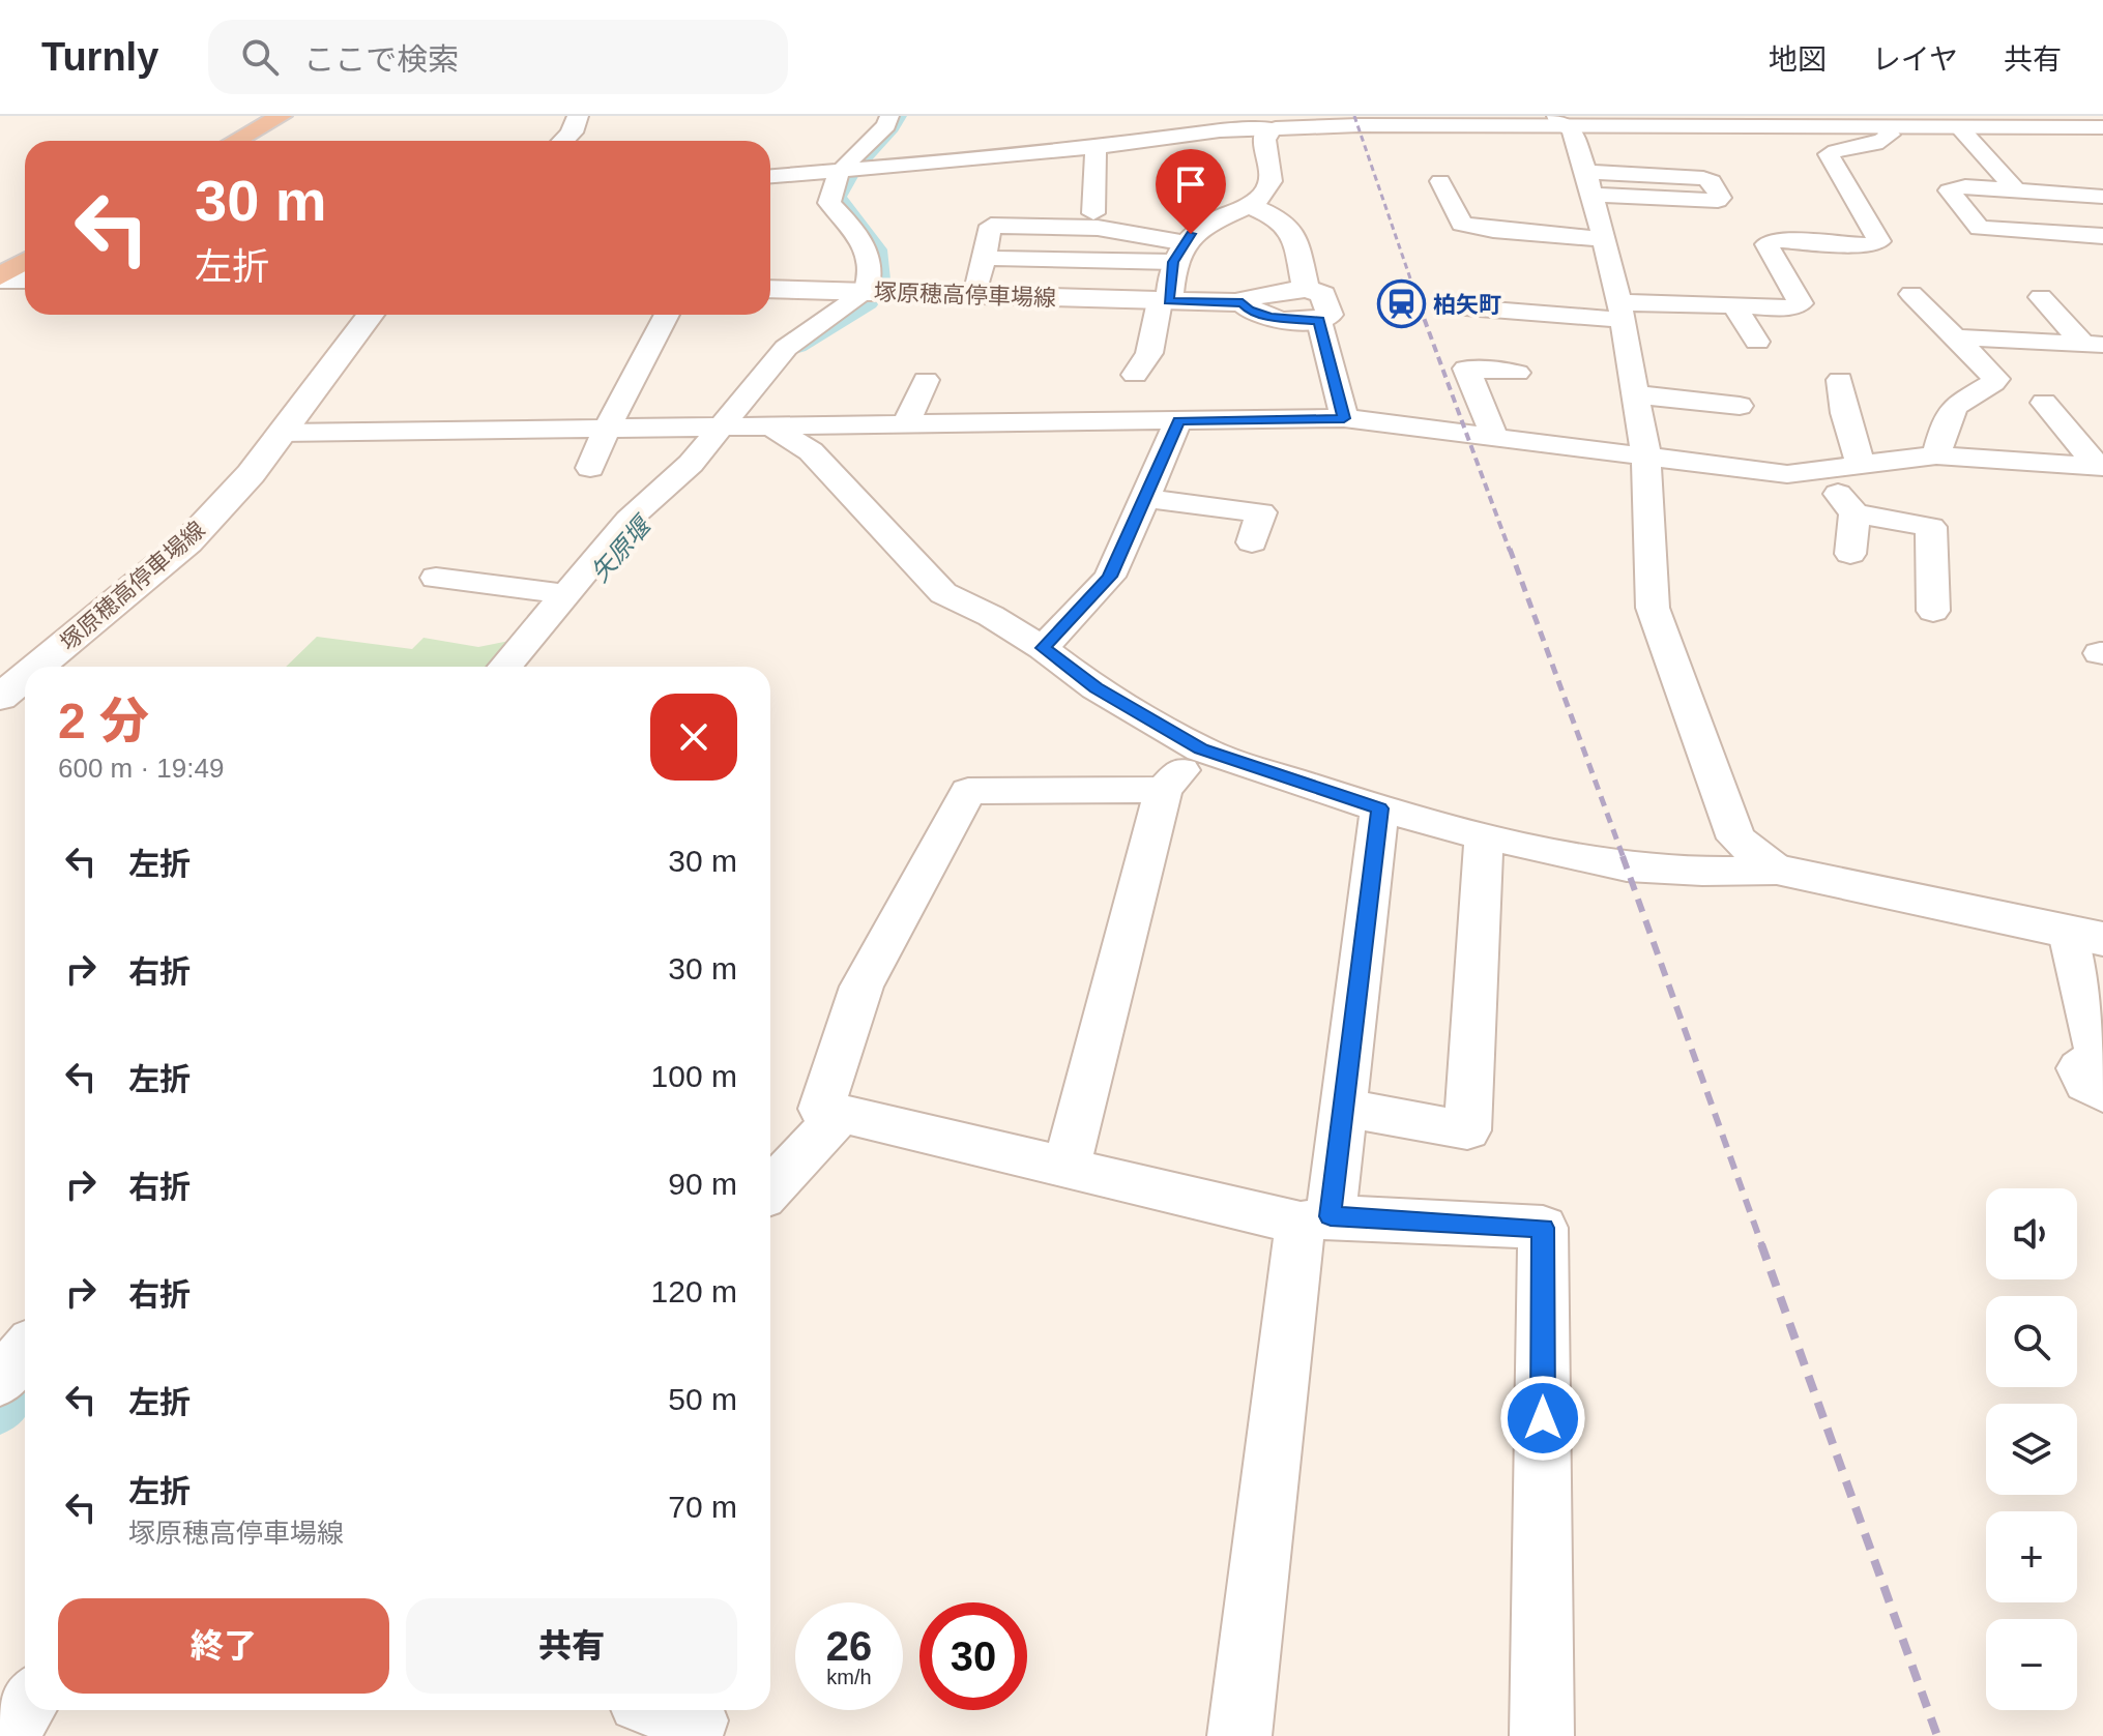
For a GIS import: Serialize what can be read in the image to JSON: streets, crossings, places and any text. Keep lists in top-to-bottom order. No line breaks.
{"streets":{"main road":["塚原穂高停車場線"]},"water":["矢原堰"],"places":{"station":["柏矢町"]},"page":{"header":"Turnly","search":"ここで検索","nav":["地図","レイヤ","共有"],"turn":["30 m","左折"],"heading":["2 分","600 m · 19:49"],"list":[{"name":"左折","value":"30 m"},{"name":"右折","value":"30 m"},{"name":"左折","value":"100 m"},{"name":"右折","value":"90 m"},{"name":"右折","value":"120 m"},{"name":"左折","value":"50 m"},{"name":"左折","note":"塚原穂高停車場線","value":"70 m"}],"map_buttons":["+","−"],"buttons":["終了","共有"],"speed":"26 km/h","limit":"30"}}
